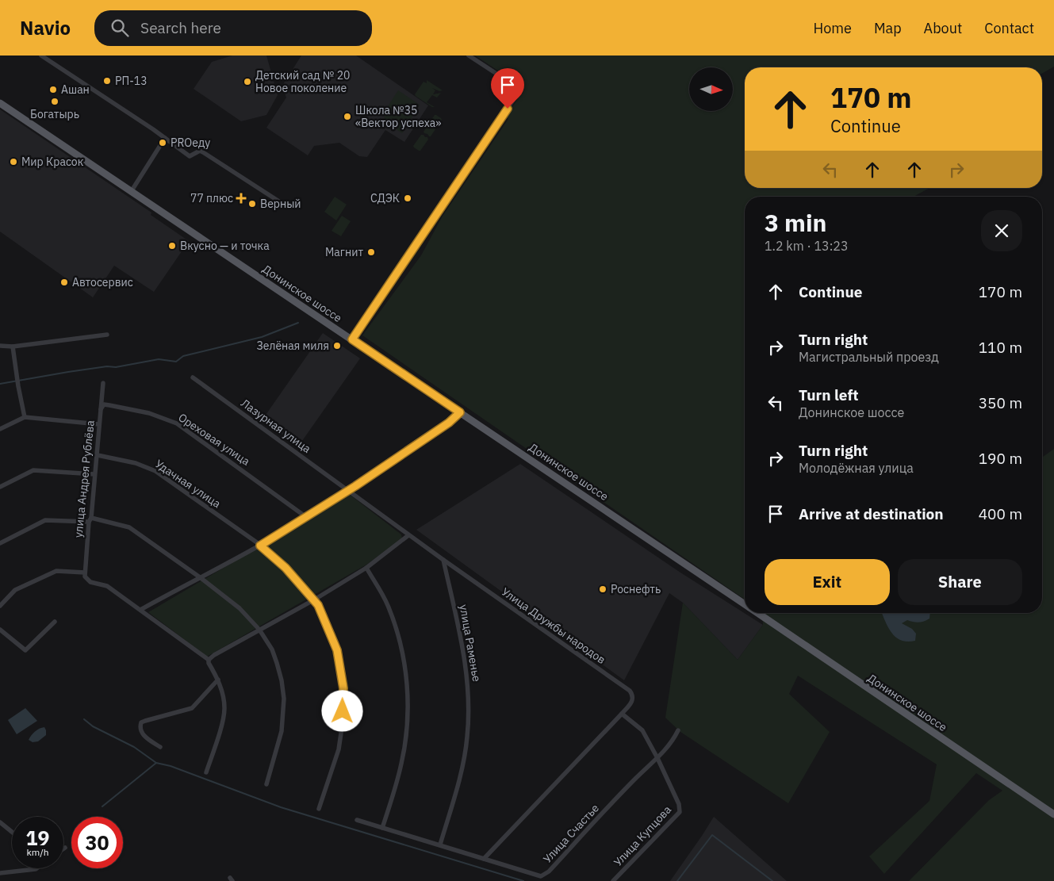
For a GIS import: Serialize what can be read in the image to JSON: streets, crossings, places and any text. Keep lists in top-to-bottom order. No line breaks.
{"streets":{"main road":["Донинское шоссе"],"street":["Лазурная улица","Ореховая улица","улица Андрея Рублёва","Удачная улица","Улица Дружбы народов","улица Раменье","Улица Счастье","Улица Купцова"]},"crossings":[["Ореховая улица","улица Андрея Рублёва"],["улица Андрея Рублёва","Удачная улица"],["Улица Дружбы народов","улица Раменье"],["Улица Дружбы народов","Улица Счастье"],["улица Раменье","Улица Счастье"],["Улица Счастье","Улица Купцова"]],"places":{"other":["РП-13","Детский сад № 20 Новое поколение","Ашан","Богатырь","Школа №35 «Вектор успеха»","PROеду","Мир Красок","СДЭК","Верный","Вкусно — и точка","Магнит","Автосервис","Зелёная миля","Роснефть"],"health":["77 плюс"]},"north":"right","page":{"header":"Navio","search":"Search here","nav":["Home","Map","About","Contact"],"turn":["170 m","Continue"],"heading":["3 min","1.2 km · 13:23"],"list":[{"name":"Continue","value":"170 m"},{"name":"Turn right","note":"Магистральный проезд","value":"110 m"},{"name":"Turn left","note":"Донинское шоссе","value":"350 m"},{"name":"Turn right","note":"Молодёжная улица","value":"190 m"},{"name":"Arrive at destination","value":"400 m"}],"buttons":["Exit","Share"],"speed":"19 km/h","limit":"30"}}
